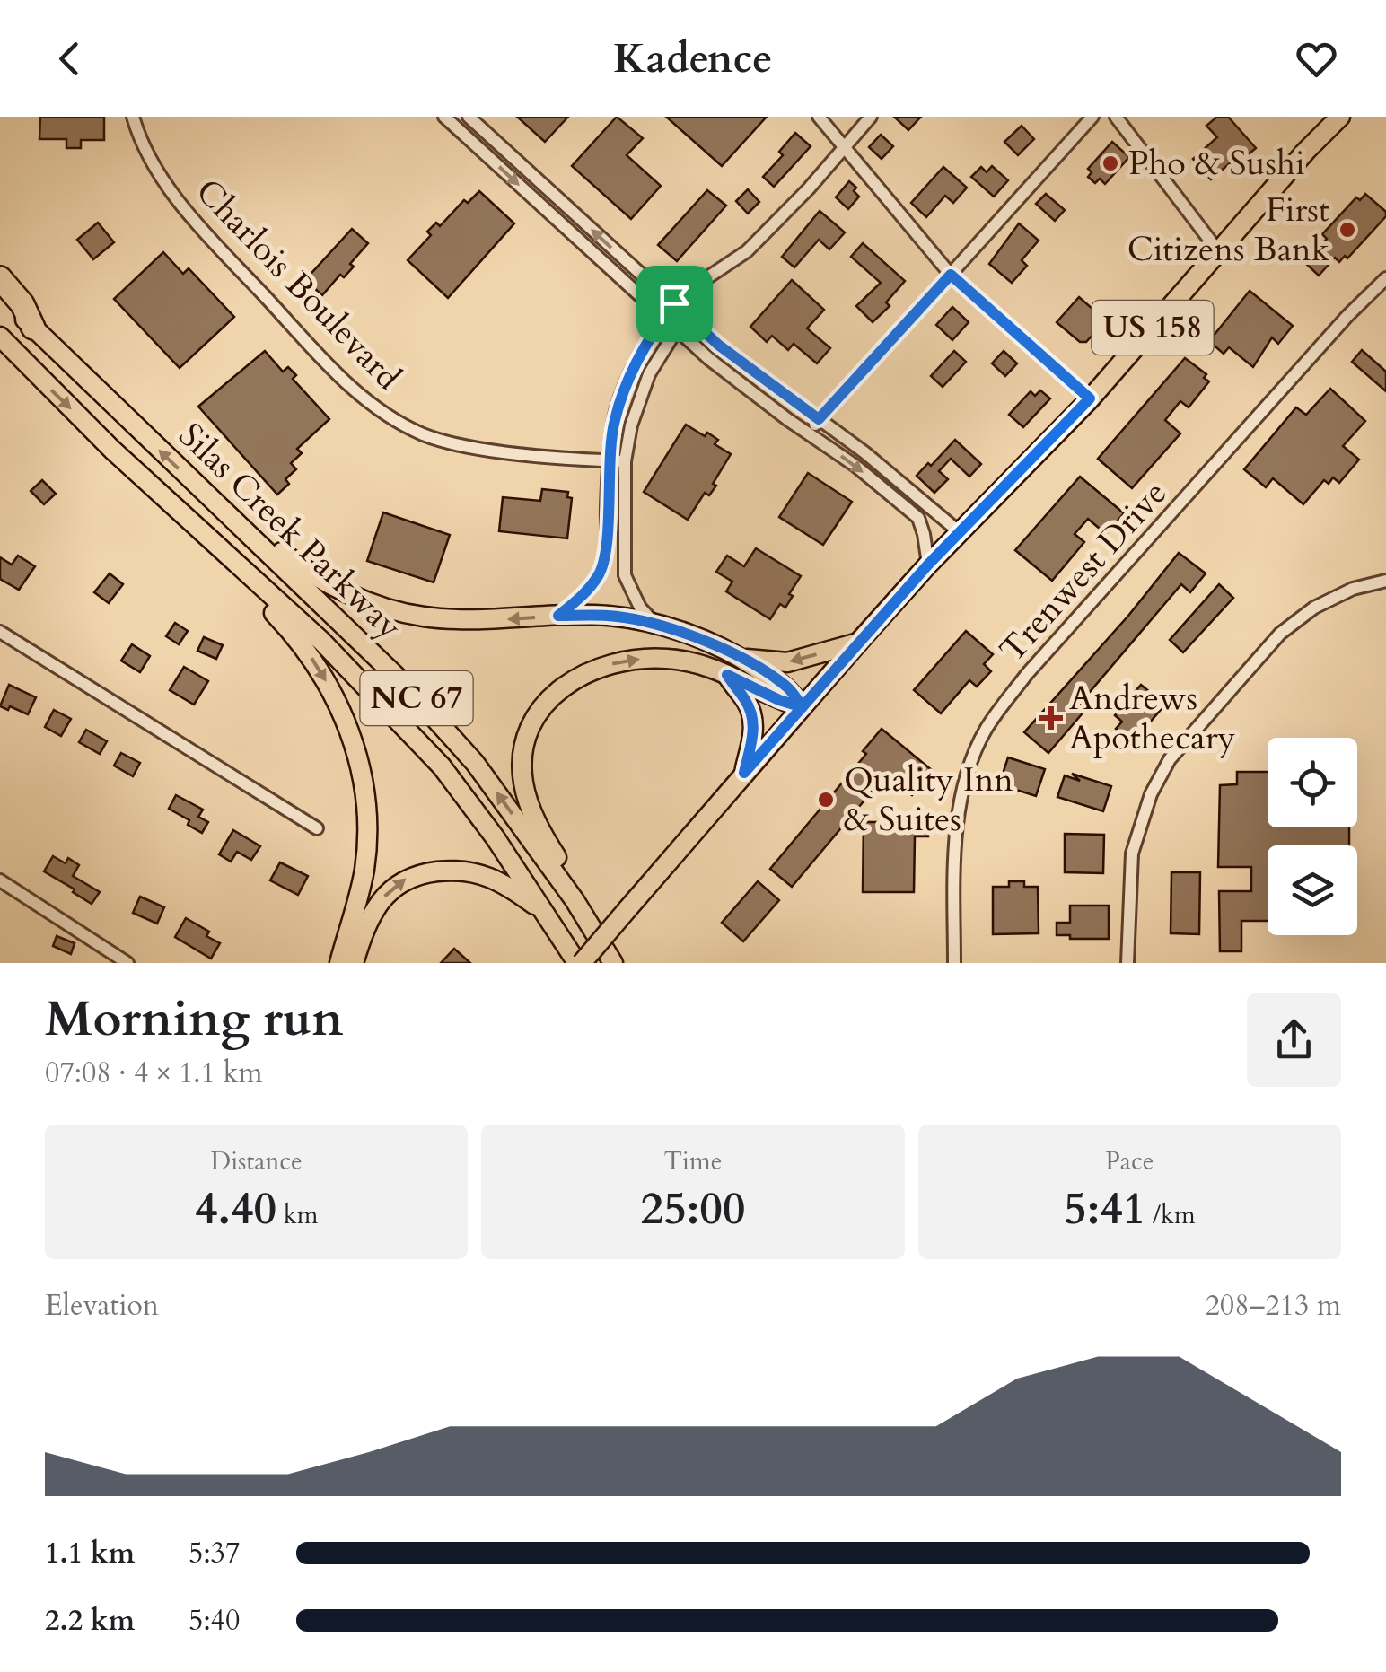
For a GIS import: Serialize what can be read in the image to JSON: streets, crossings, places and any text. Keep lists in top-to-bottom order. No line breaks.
{"streets":{"main road":["US 158","Silas Creek Parkway","NC 67"],"street":["Charlois Boulevard","Trenwest Drive"]},"crossings":[["US 158","Silas Creek Parkway"]],"places":{"other":["Pho & Sushi","First Citizens Bank","Quality Inn & Suites"],"health":["Andrews Apothecary"]},"page":{"header":"Kadence","heading":["Morning run","07:08 · 4 × 1.1 km"],"stats":[["Distance","4.40 km"],["Time","25:00"],["Pace","5:41 /km"]],"chart":["Elevation","208–213 m"],"list":[{"name":"1.1 km","note":"5:37"},{"name":"2.2 km","note":"5:40"}]}}
